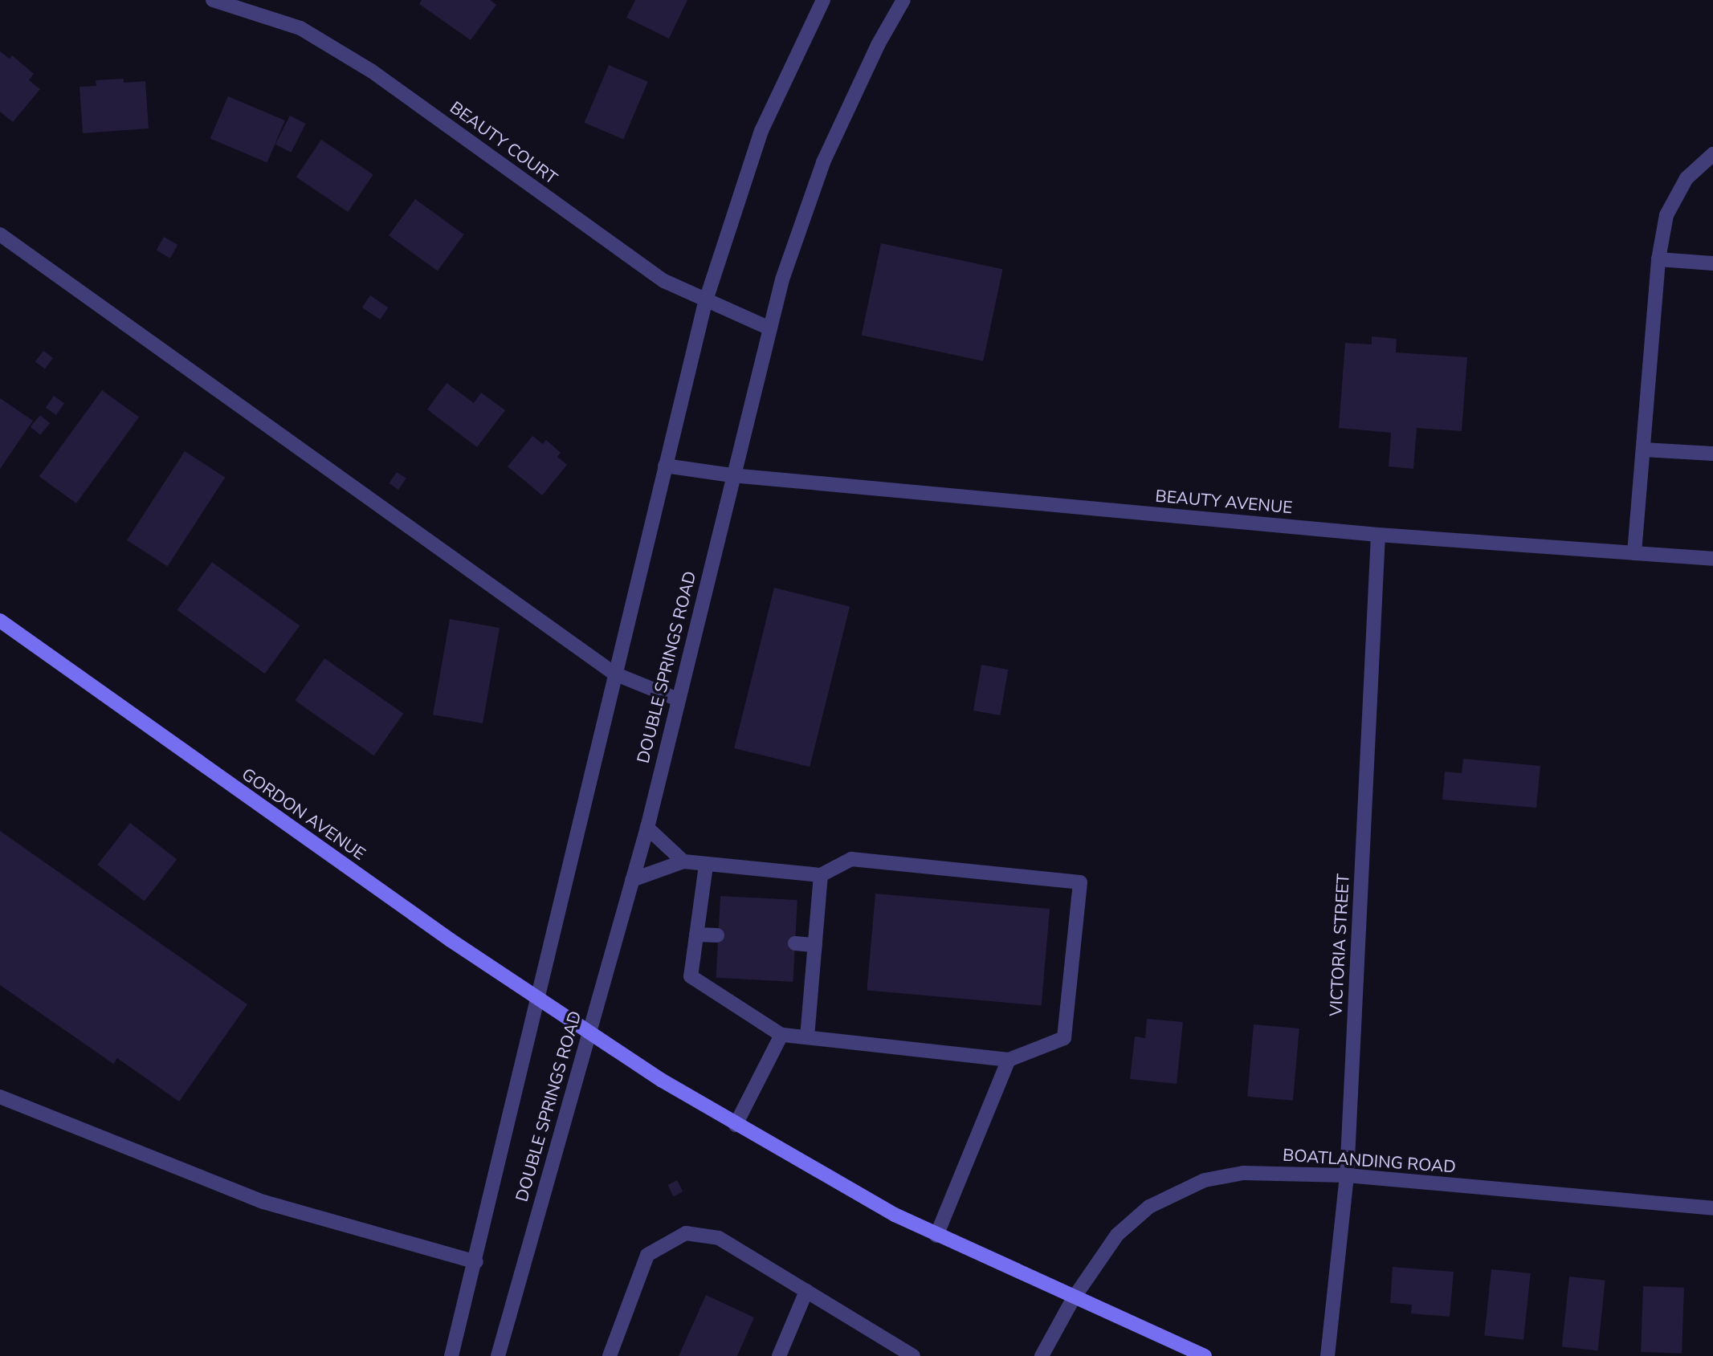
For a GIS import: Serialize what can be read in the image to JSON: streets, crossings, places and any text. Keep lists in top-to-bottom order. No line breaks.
{"streets":{"main road":["GORDON AVENUE"],"street":["BEAUTY COURT","BEAUTY AVENUE","DOUBLE SPRINGS ROAD","VICTORIA STREET","BOATLANDING ROAD"]},"crossings":[["BEAUTY COURT","DOUBLE SPRINGS ROAD"],["BEAUTY AVENUE","DOUBLE SPRINGS ROAD"],["BEAUTY AVENUE","VICTORIA STREET"],["DOUBLE SPRINGS ROAD","GORDON AVENUE"],["GORDON AVENUE","BOATLANDING ROAD"],["VICTORIA STREET","BOATLANDING ROAD"]]}
